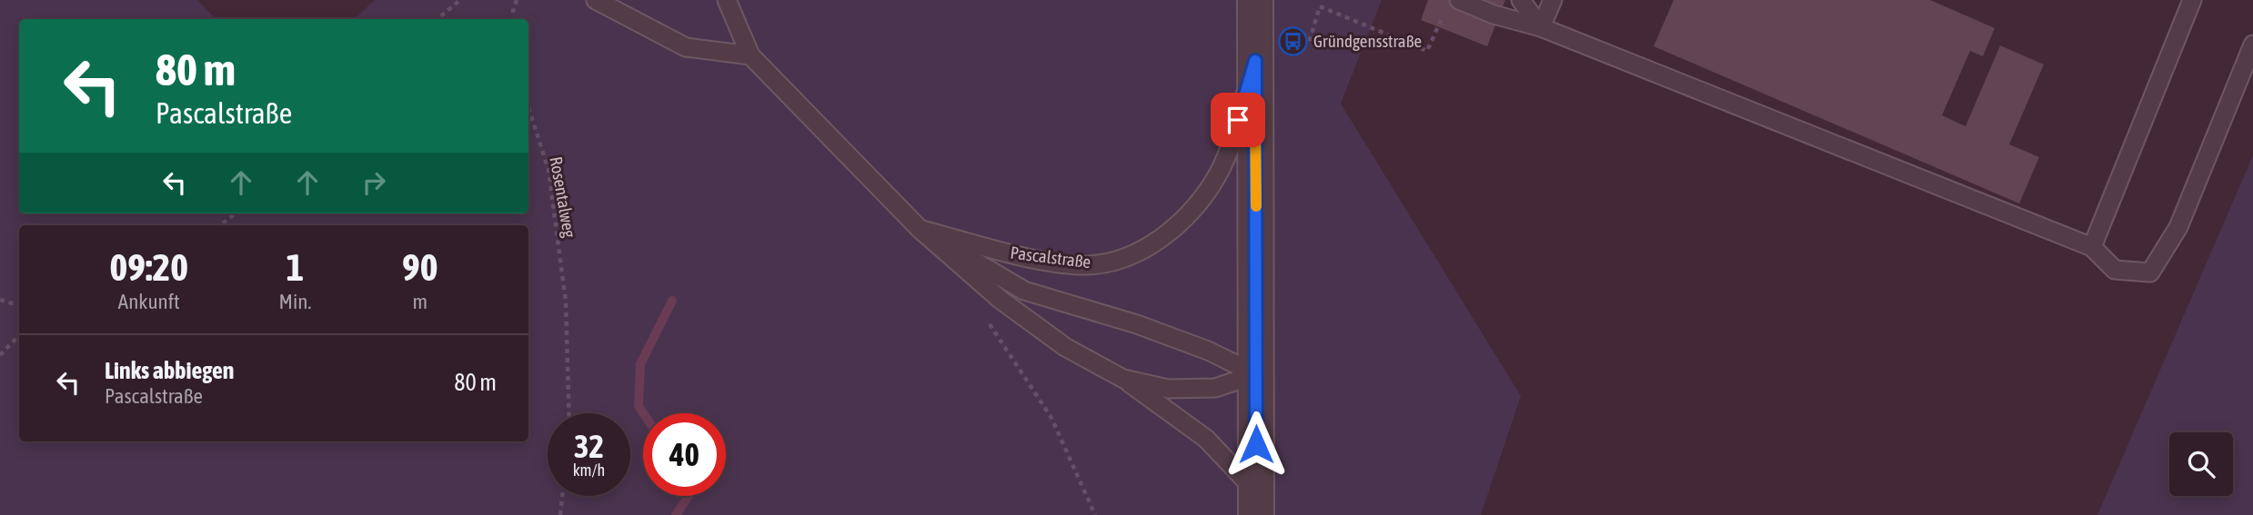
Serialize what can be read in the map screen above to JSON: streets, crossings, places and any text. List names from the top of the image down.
{
  "streets": {
    "street": ["Pascalstraße"],
    "path": ["Rosentalweg"]
  },
  "places": {
    "bus stop": ["Gründgensstraße"]
  },
  "page": {
    "turn": ["80 m", "Pascalstraße"],
    "eta": [
      "09:20",
      "Ankunft",
      "1",
      "Min.",
      "90",
      "m"
    ],
    "list": [
      {
        "name": "Links abbiegen",
        "note": "Pascalstraße",
        "value": "80 m"
      }
    ],
    "speed": "32 km/h",
    "limit": "40"
  }
}
